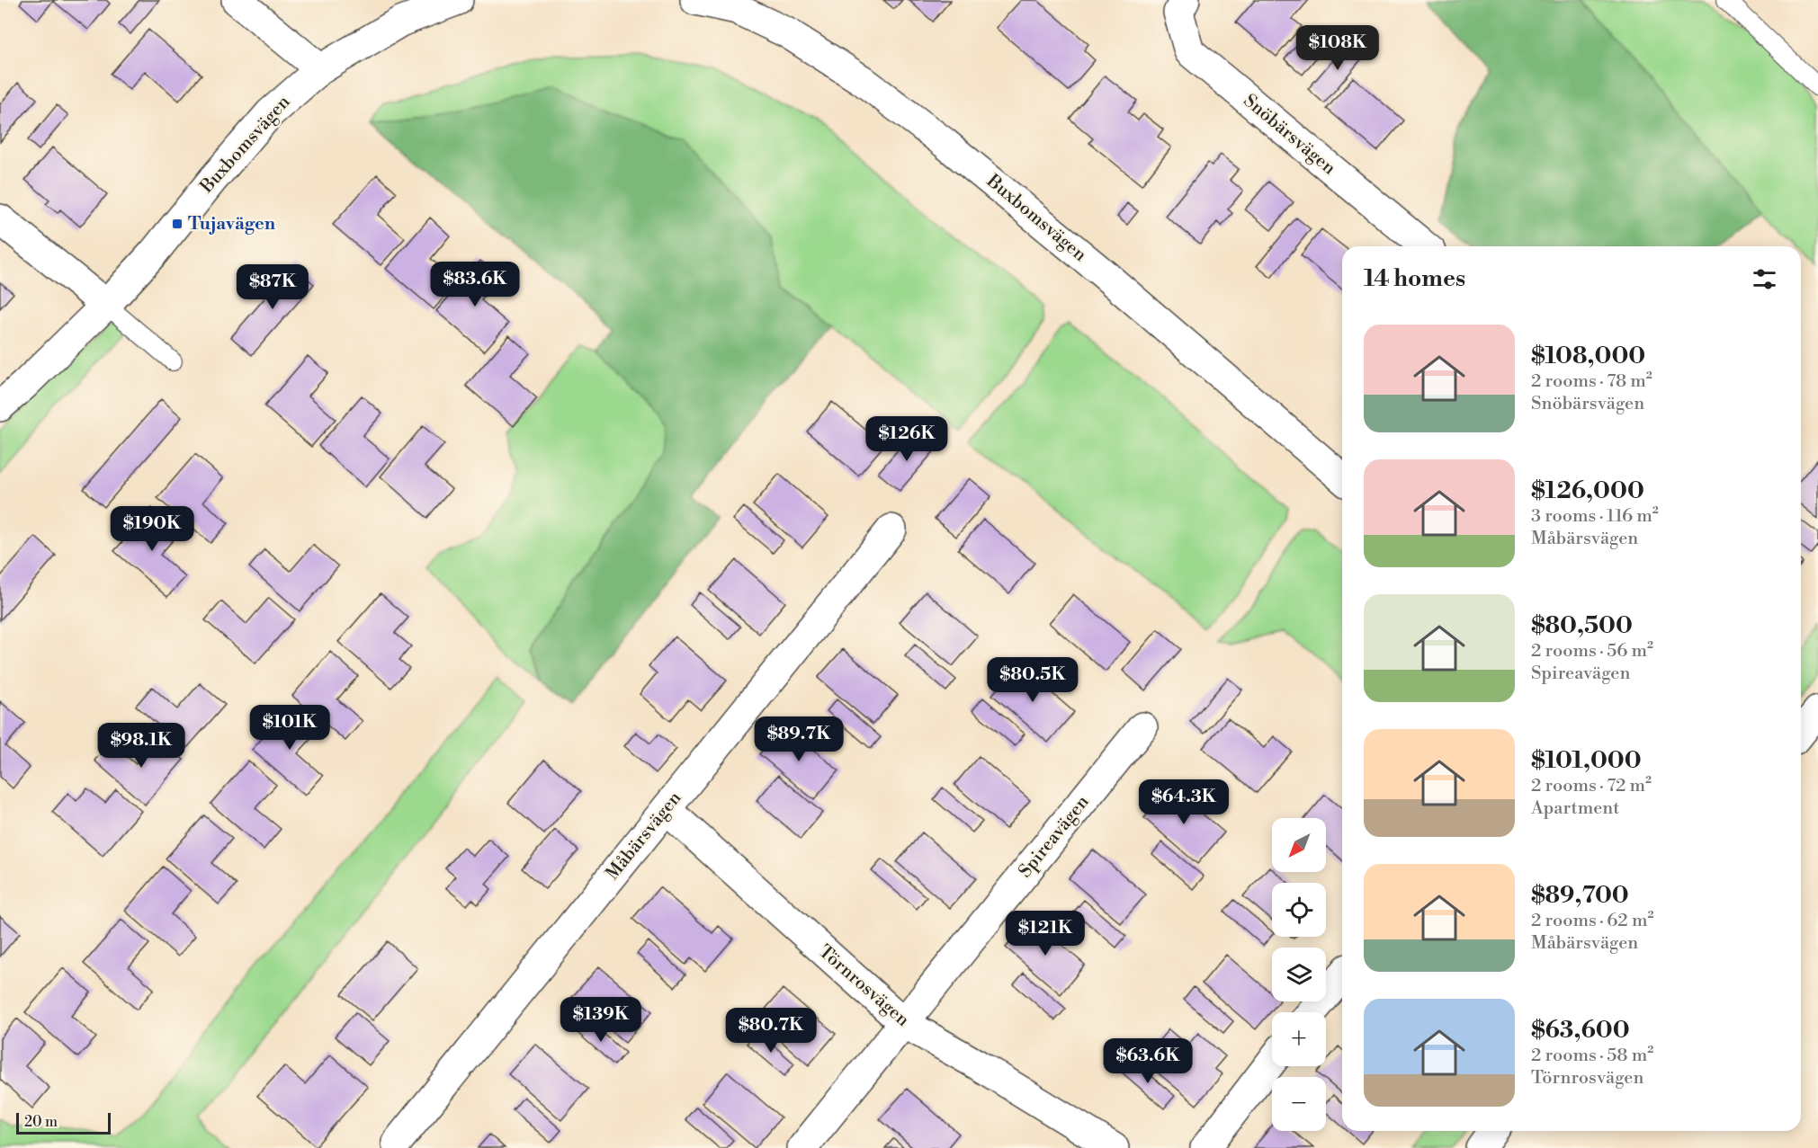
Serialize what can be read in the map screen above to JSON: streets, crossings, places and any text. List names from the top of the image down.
{
  "streets": {
    "street": [
      "Snöbärsvägen",
      "Buxbomsvägen",
      "Måbärsvägen",
      "Spireavägen",
      "Törnrosvägen"
    ]
  },
  "crossings": [
    ["Måbärsvägen", "Törnrosvägen"],
    ["Spireavägen", "Törnrosvägen"]
  ],
  "places": {
    "transit": ["Tujavägen"]
  },
  "scale_bar": "20 m",
  "north": "bottom left",
  "page": {
    "price": [
      "$108K",
      "$83.6K",
      "$87K",
      "$126K",
      "$190K",
      "$80.5K",
      "$101K",
      "$89.7K",
      "$98.1K",
      "$64.3K",
      "$121K",
      "$139K",
      "$80.7K",
      "$63.6K"
    ],
    "heading": "14 homes",
    "list": [
      {
        "name": "$108,000",
        "note": "2 rooms · 78 m² · Snöbärsvägen"
      },
      {
        "name": "$126,000",
        "note": "3 rooms · 116 m² · Måbärsvägen"
      },
      {
        "name": "$80,500",
        "note": "2 rooms · 56 m² · Spireavägen"
      },
      {
        "name": "$101,000",
        "note": "2 rooms · 72 m² · Apartment"
      },
      {
        "name": "$89,700",
        "note": "2 rooms · 62 m² · Måbärsvägen"
      },
      {
        "name": "$63,600",
        "note": "2 rooms · 58 m² · Törnrosvägen"
      }
    ],
    "map_buttons": ["+", "−"],
    "scale": "20 m"
  }
}
